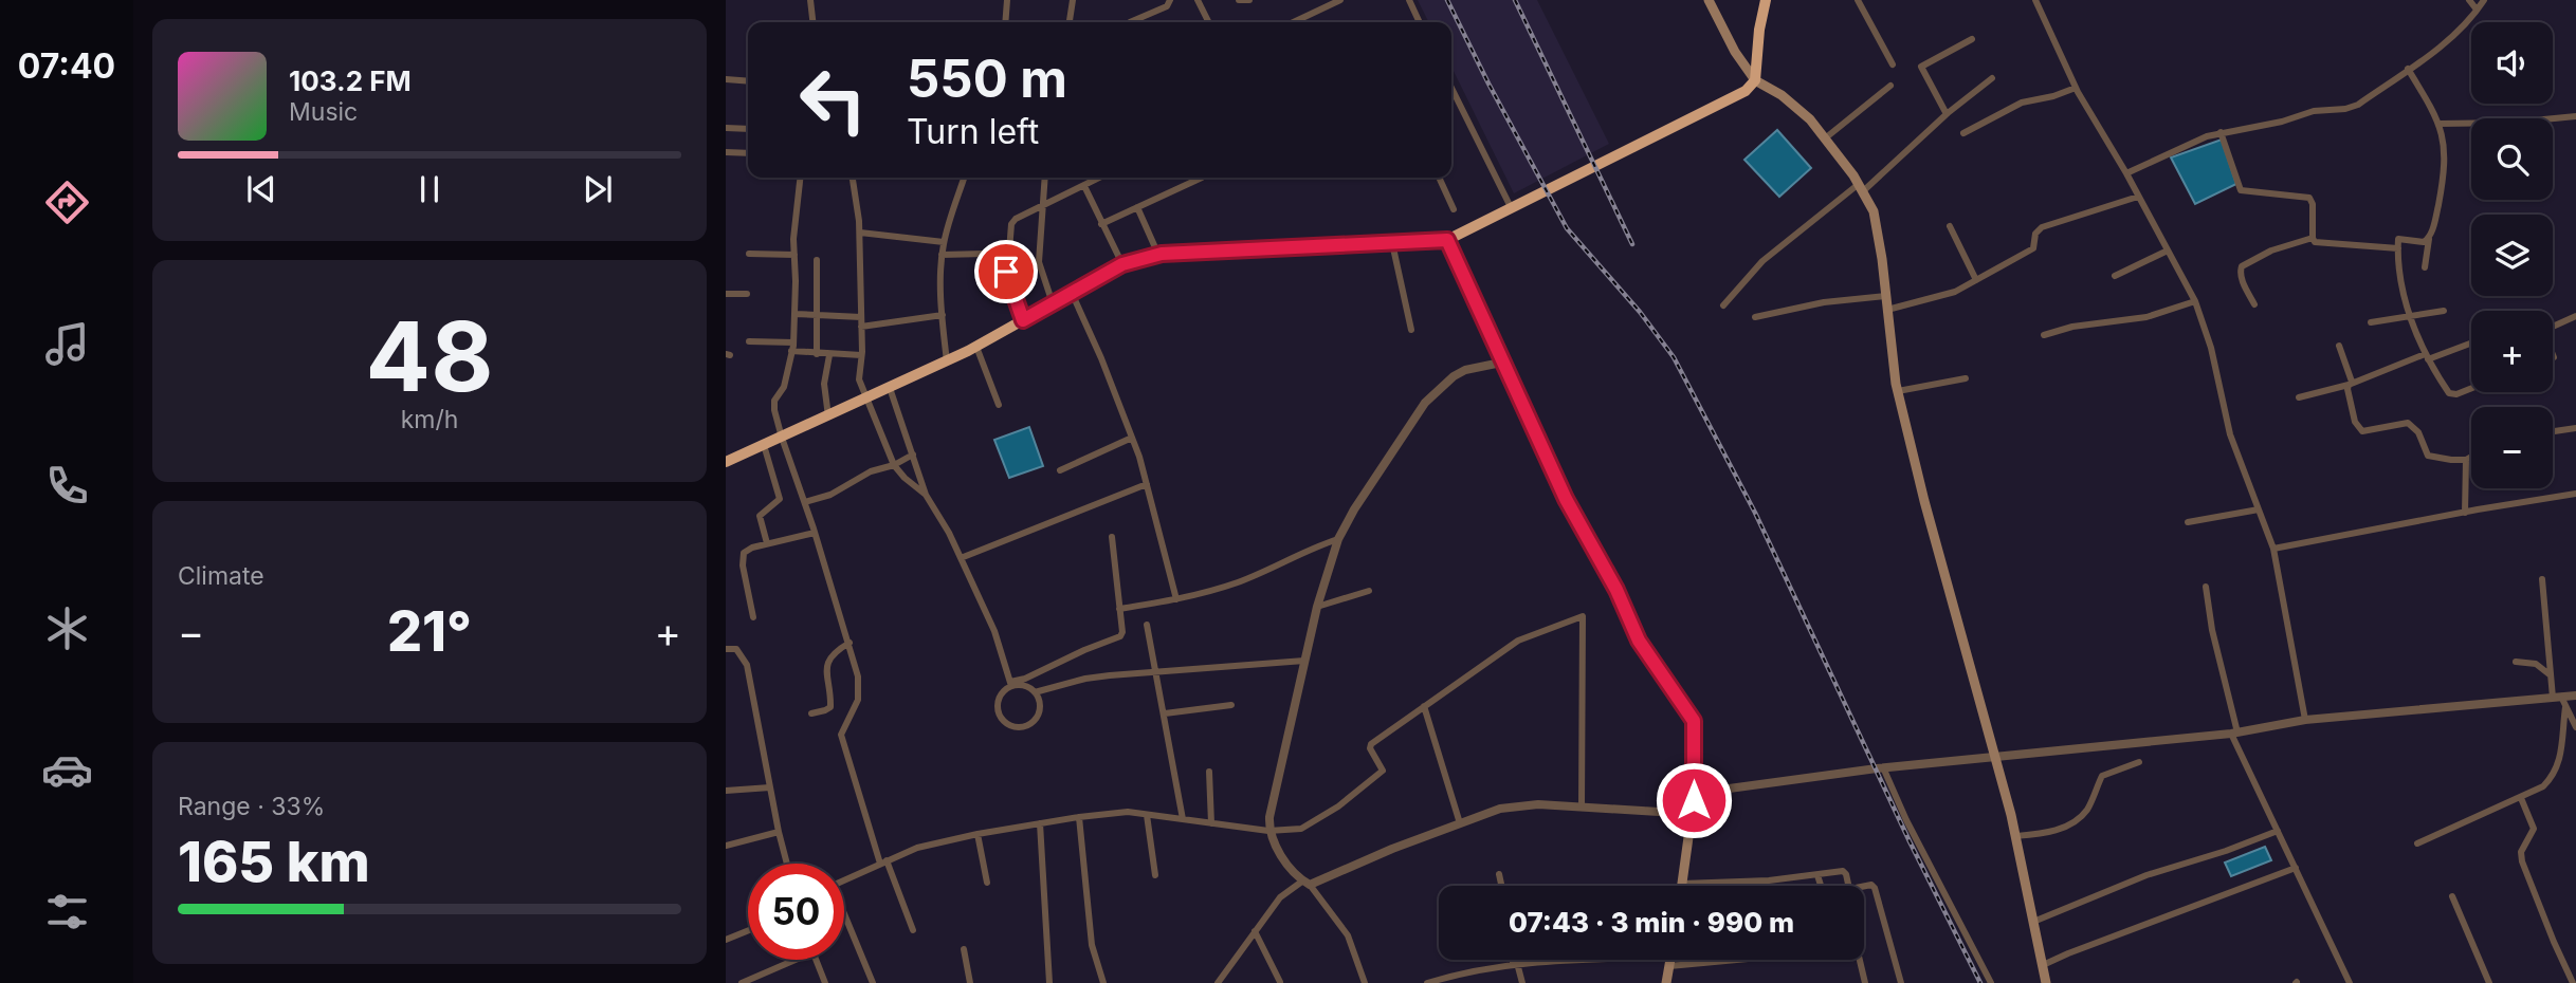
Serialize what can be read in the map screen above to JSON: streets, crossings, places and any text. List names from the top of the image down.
{
  "page": {
    "tabs": "07:40",
    "map_buttons": ["+", "−"],
    "turn": ["550 m", "Turn left"],
    "song": ["103.2 FM", "Music"],
    "tile": [
      ["48", "km/h"],
      "Climate",
      ["Range · 33%", "165 km"]
    ],
    "heat": ["−", "21°", "+"],
    "limit": "50",
    "trip": "07:43 · 3 min · 990 m"
  }
}
